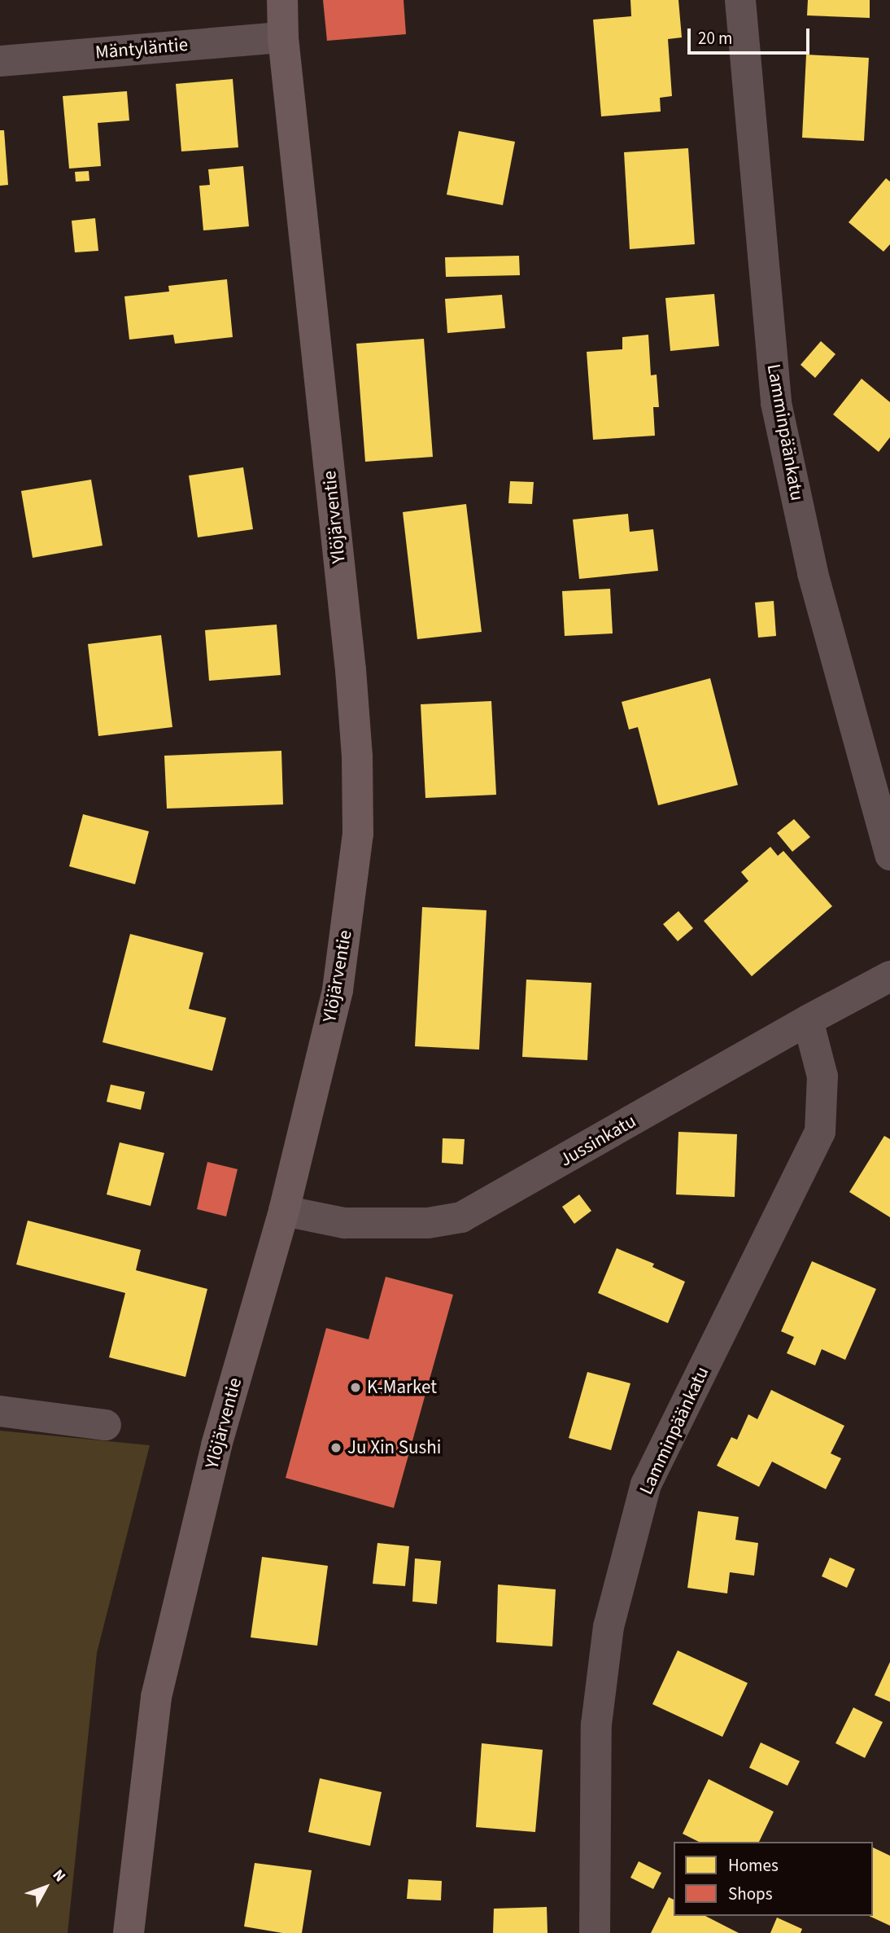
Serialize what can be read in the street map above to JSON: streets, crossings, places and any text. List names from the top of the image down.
{
  "streets": {
    "main road": ["Ylöjärventie"],
    "street": ["Mäntyläntie", "Lamminpäänkatu", "Jussinkatu"]
  },
  "crossings": [
    ["Mäntyläntie", "Ylöjärventie"],
    ["Lamminpäänkatu", "Jussinkatu"],
    ["Ylöjärventie", "Jussinkatu"]
  ],
  "places": ["K-Market", "Ju Xin Sushi"],
  "legend": ["Homes", "Shops"],
  "scale_bar": "20 m",
  "north": "top right"
}
